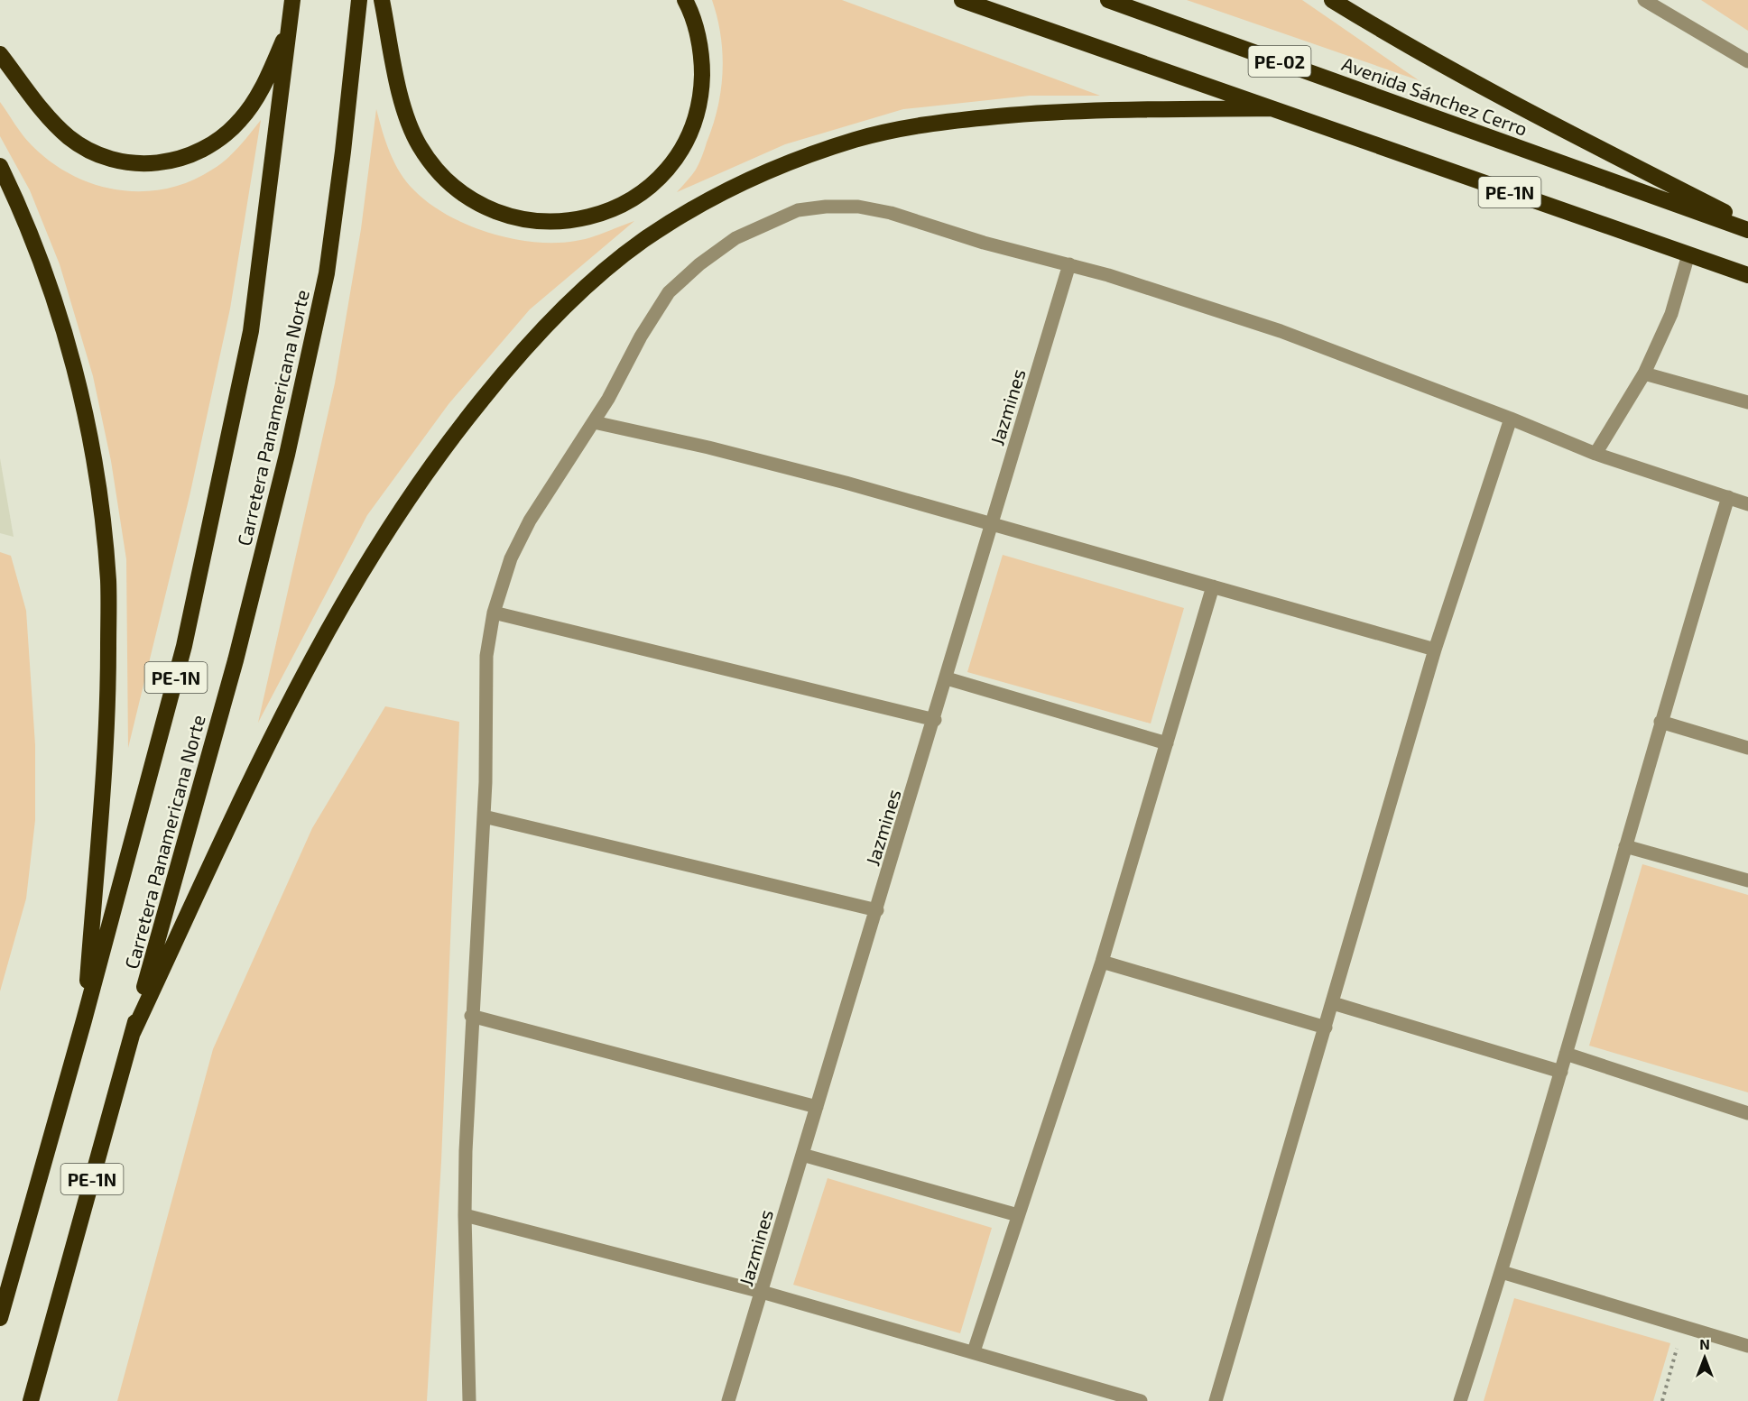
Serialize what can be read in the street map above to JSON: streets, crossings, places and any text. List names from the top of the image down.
{
  "streets": {
    "highway": [
      "PE-02",
      "Avenida Sánchez Cerro",
      "PE-1N",
      "Carretera Panamericana Norte"
    ],
    "street": ["Jazmines"]
  },
  "crossings": [
    ["PE-02", "PE-1N"]
  ],
  "north": "top"
}
